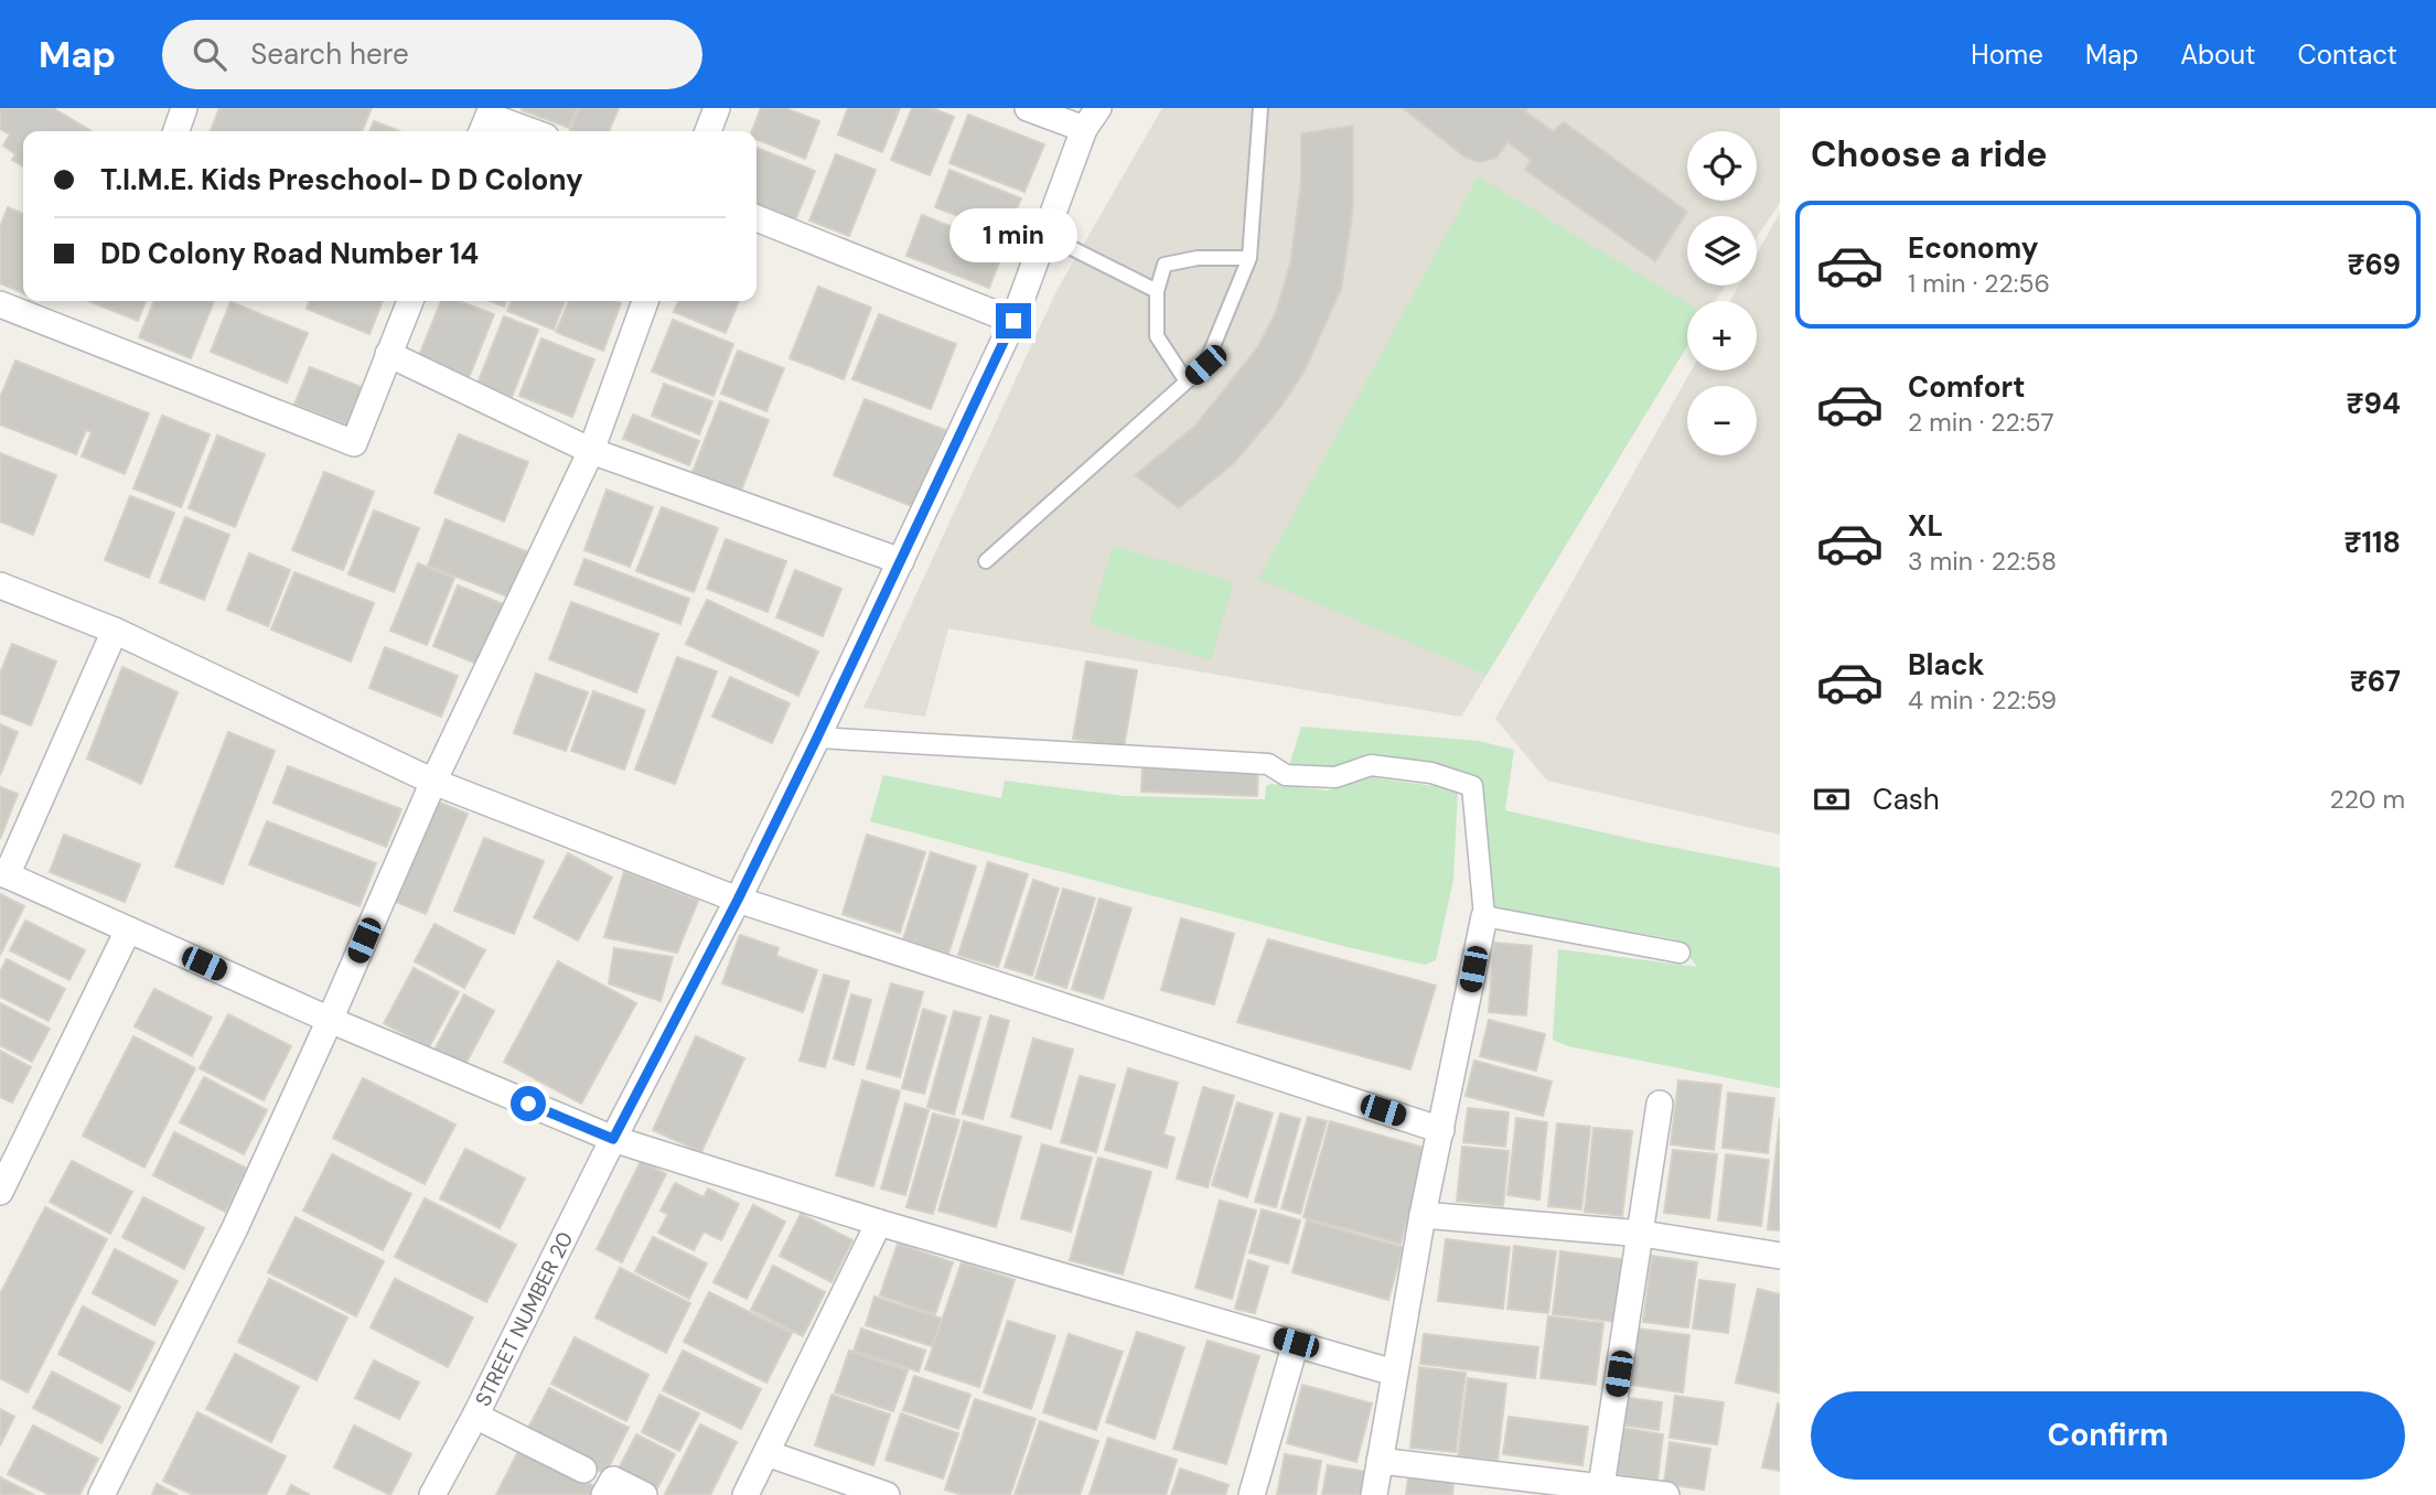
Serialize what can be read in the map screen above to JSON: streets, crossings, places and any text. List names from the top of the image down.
{
  "streets": {
    "street": ["STREET NUMBER 20"]
  },
  "page": {
    "header": "Map",
    "search": "Search here",
    "nav": [
      "Home",
      "Map",
      "About",
      "Contact"
    ],
    "heading": "Choose a ride",
    "map_buttons": ["+", "−"],
    "banner": ["T.I.M.E. Kids Preschool- D D Colony", "DD Colony Road Number 14"],
    "list": [
      {
        "name": "Economy",
        "note": "1 min · 22:56",
        "value": "₹69"
      },
      {
        "name": "Comfort",
        "note": "2 min · 22:57",
        "value": "₹94"
      },
      {
        "name": "XL",
        "note": "3 min · 22:58",
        "value": "₹118"
      },
      {
        "name": "Black",
        "note": "4 min · 22:59",
        "value": "₹67"
      }
    ],
    "bubble": "1 min",
    "pay": ["Cash", "220 m"],
    "buttons": "Confirm"
  }
}
